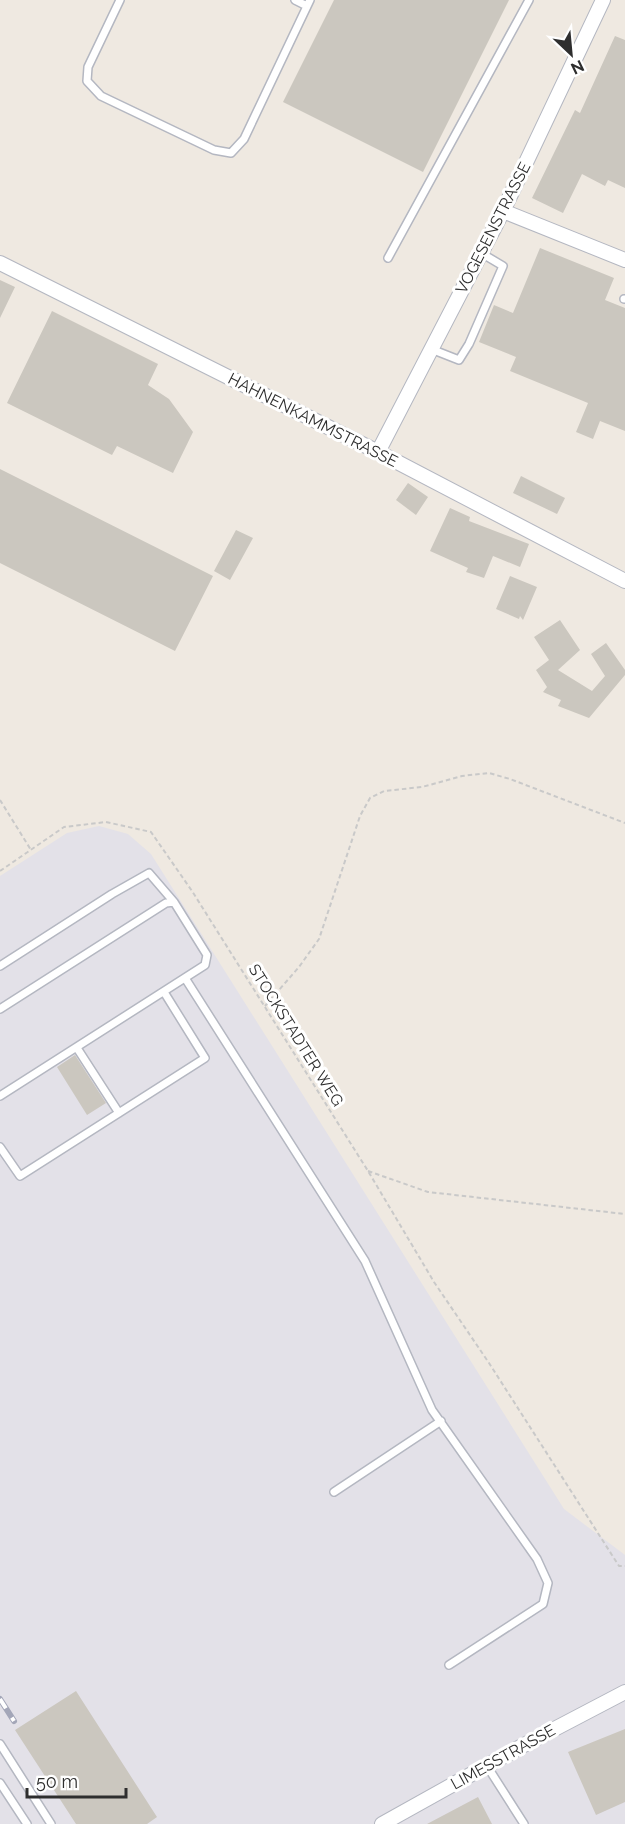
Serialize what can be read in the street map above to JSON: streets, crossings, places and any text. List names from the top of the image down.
{
  "streets": {
    "street": ["VOGESENSTRASSE", "HAHNENKAMMSTRASSE", "LIMESSTRASSE"],
    "path": ["STOCKSTADTER WEG"]
  },
  "crossings": [
    ["VOGESENSTRASSE", "HAHNENKAMMSTRASSE"]
  ],
  "scale_bar": "50 m",
  "north": "bottom right"
}
